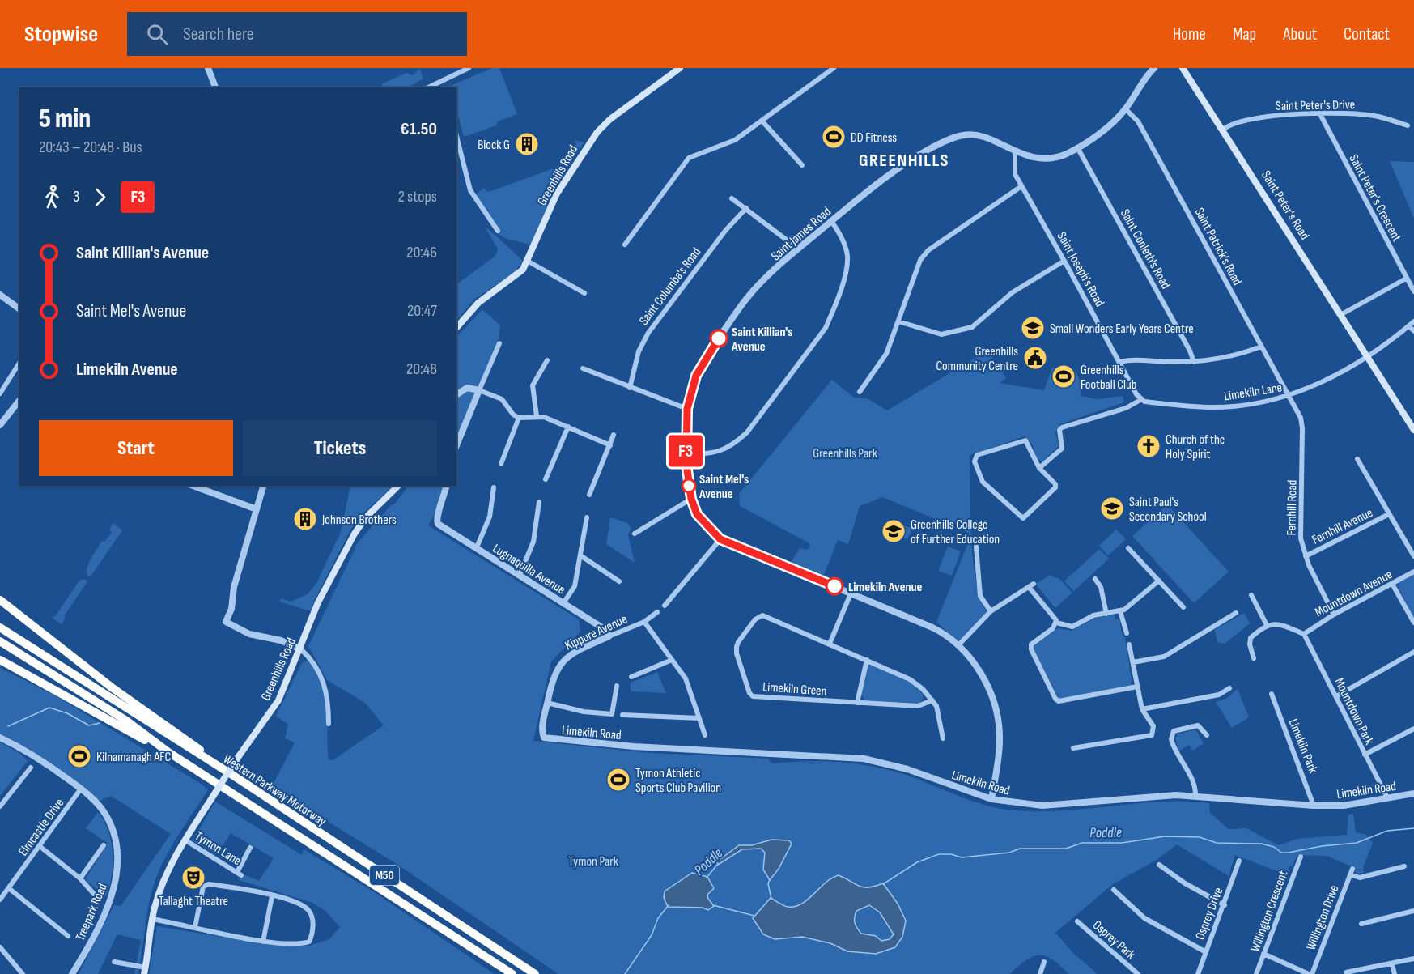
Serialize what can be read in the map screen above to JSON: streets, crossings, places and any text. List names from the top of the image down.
{
  "streets": {
    "highway": ["Western Parkway Motorway", "M50"],
    "main road": ["Greenhills Road", "Saint Peter's Road"],
    "street": [
      "Saint Peter's Drive",
      "Saint Peter's Crescent",
      "Saint James Road",
      "Saint Patrick's Road",
      "Saint Conleth's Road",
      "Saint Joseph's Road",
      "Saint Columba's Road",
      "Limekiln Lane",
      "Fernhill Road",
      "Fernhill Avenue",
      "Lugnaquilla Avenue",
      "Mountdown Avenue",
      "Kippure Avenue",
      "Limekiln Green",
      "Mountdown Park",
      "Limekiln Road",
      "Limekiln Park",
      "Elmcastle Drive",
      "Tymon Lane",
      "Willington Crescent",
      "Treepark Road",
      "Osprey Drive",
      "Willington Drive",
      "Osprey Park"
    ]
  },
  "crossings": [
    ["Saint Peter's Drive", "Saint Peter's Crescent"],
    ["Saint Peter's Drive", "Saint Peter's Road"],
    ["Greenhills Road", "Tymon Lane"],
    ["Saint Peter's Road", "Limekiln Lane"],
    ["Saint James Road", "Saint Patrick's Road"],
    ["Saint James Road", "Saint Conleth's Road"],
    ["Saint James Road", "Saint Joseph's Road"],
    ["Saint Patrick's Road", "Limekiln Lane"],
    ["Saint Patrick's Road", "Fernhill Road"],
    ["Saint Joseph's Road", "Limekiln Lane"],
    ["Limekiln Lane", "Fernhill Road"],
    ["Fernhill Road", "Fernhill Avenue"],
    ["Fernhill Road", "Mountdown Avenue"],
    ["Lugnaquilla Avenue", "Kippure Avenue"],
    ["Mountdown Avenue", "Mountdown Park"],
    ["Kippure Avenue", "Limekiln Road"],
    ["Mountdown Park", "Limekiln Road"],
    ["Limekiln Road", "Limekiln Park"],
    ["Western Parkway Motorway", "M50"],
    ["Elmcastle Drive", "Treepark Road"]
  ],
  "districts": ["GREENHILLS"],
  "water": ["Poddle"],
  "parks": ["Greenhills Park", "Tymon Park"],
  "places": {
    "sports": [
      "DD Fitness",
      "Greenhills Football Club",
      "Kilnamanagh AFC",
      "Tymon Athletic Sports Club Pavilion"
    ],
    "building": ["Block G", "Johnson Brothers"],
    "school or university": ["Small Wonders Early Years Centre", "Saint Paul's Secondary School", "Greenhills College of Further Education"],
    "other": ["Saint Killian's Avenue", "Saint Mel's Avenue", "Limekiln Avenue"],
    "public building": ["Greenhills Community Centre"],
    "church": ["Church of the Holy Spirit"],
    "theatre": ["Tallaght Theatre"]
  },
  "lines": ["bus line F3"],
  "page": {
    "header": "Stopwise",
    "search": "Search here",
    "nav": [
      "Home",
      "Map",
      "About",
      "Contact"
    ],
    "on_map": "F3",
    "heading": ["5 min", "20:43 – 20:48 · Bus", "€1.50"],
    "legs": ["3", "F3", "2 stops"],
    "list": [
      {
        "name": "Saint Killian's Avenue",
        "value": "20:46"
      },
      {
        "name": "Saint Mel's Avenue",
        "value": "20:47"
      },
      {
        "name": "Limekiln Avenue",
        "value": "20:48"
      }
    ],
    "buttons": ["Start", "Tickets"]
  }
}
